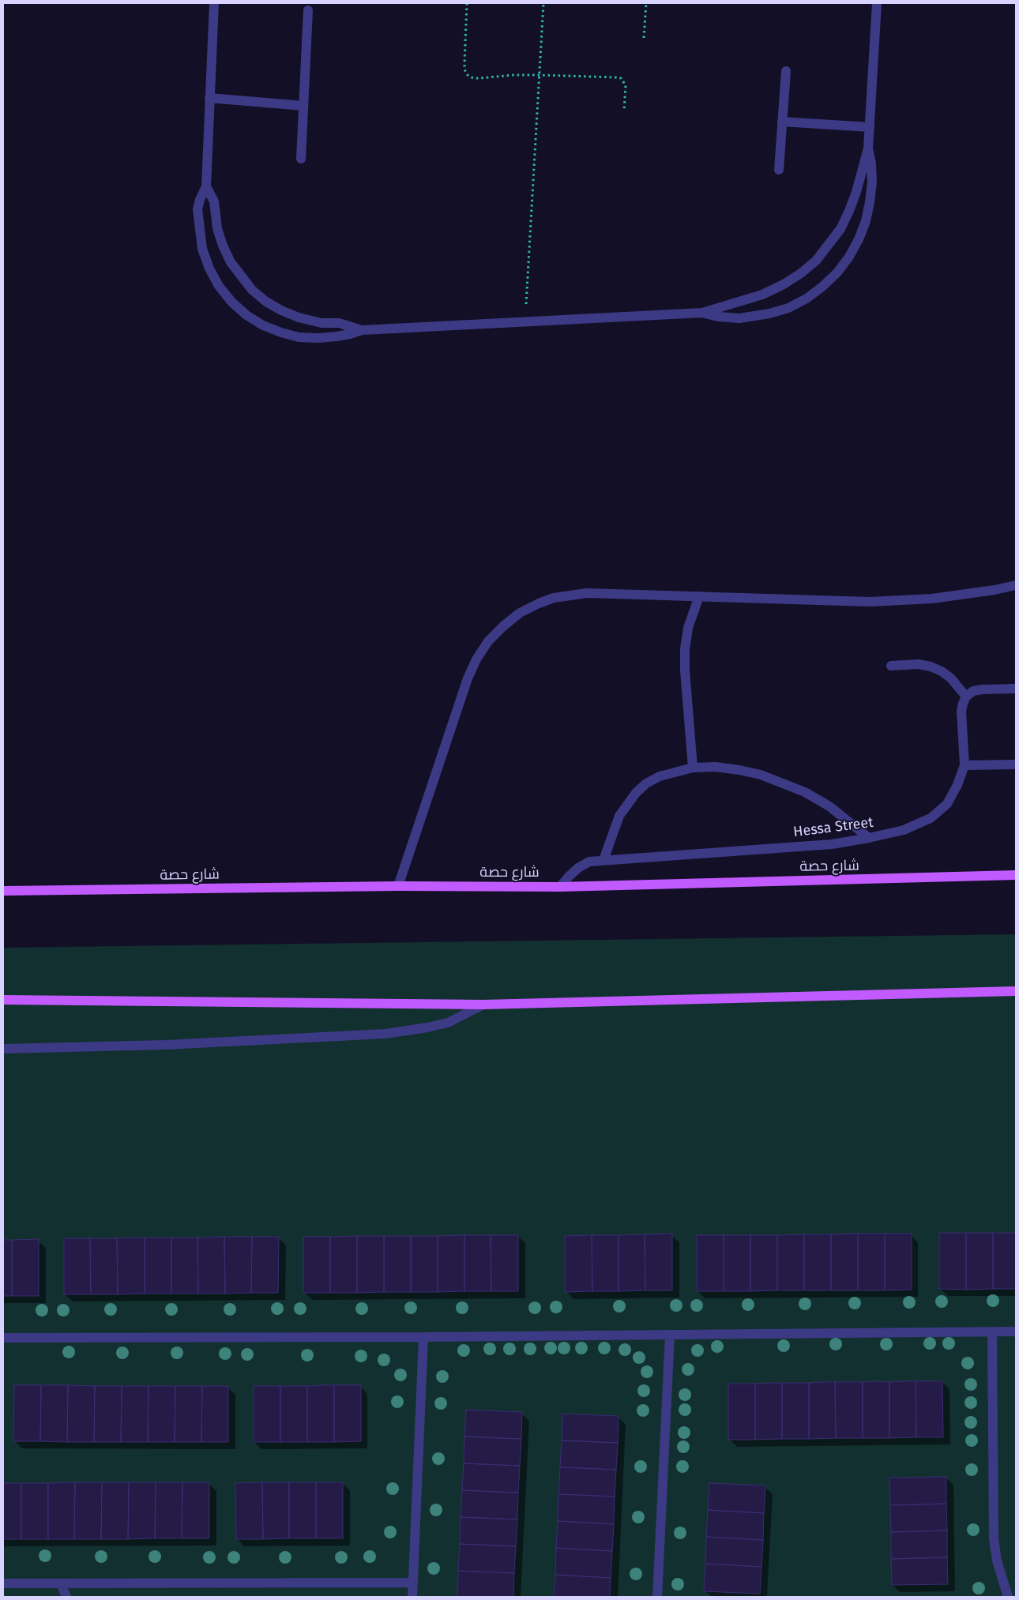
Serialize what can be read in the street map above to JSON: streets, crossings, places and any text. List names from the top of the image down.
{
  "streets": {
    "main road": ["شارع حصة"],
    "street": ["Hessa Street"]
  },
  "crossings": [
    ["Hessa Street", "شارع حصة"]
  ]
}
